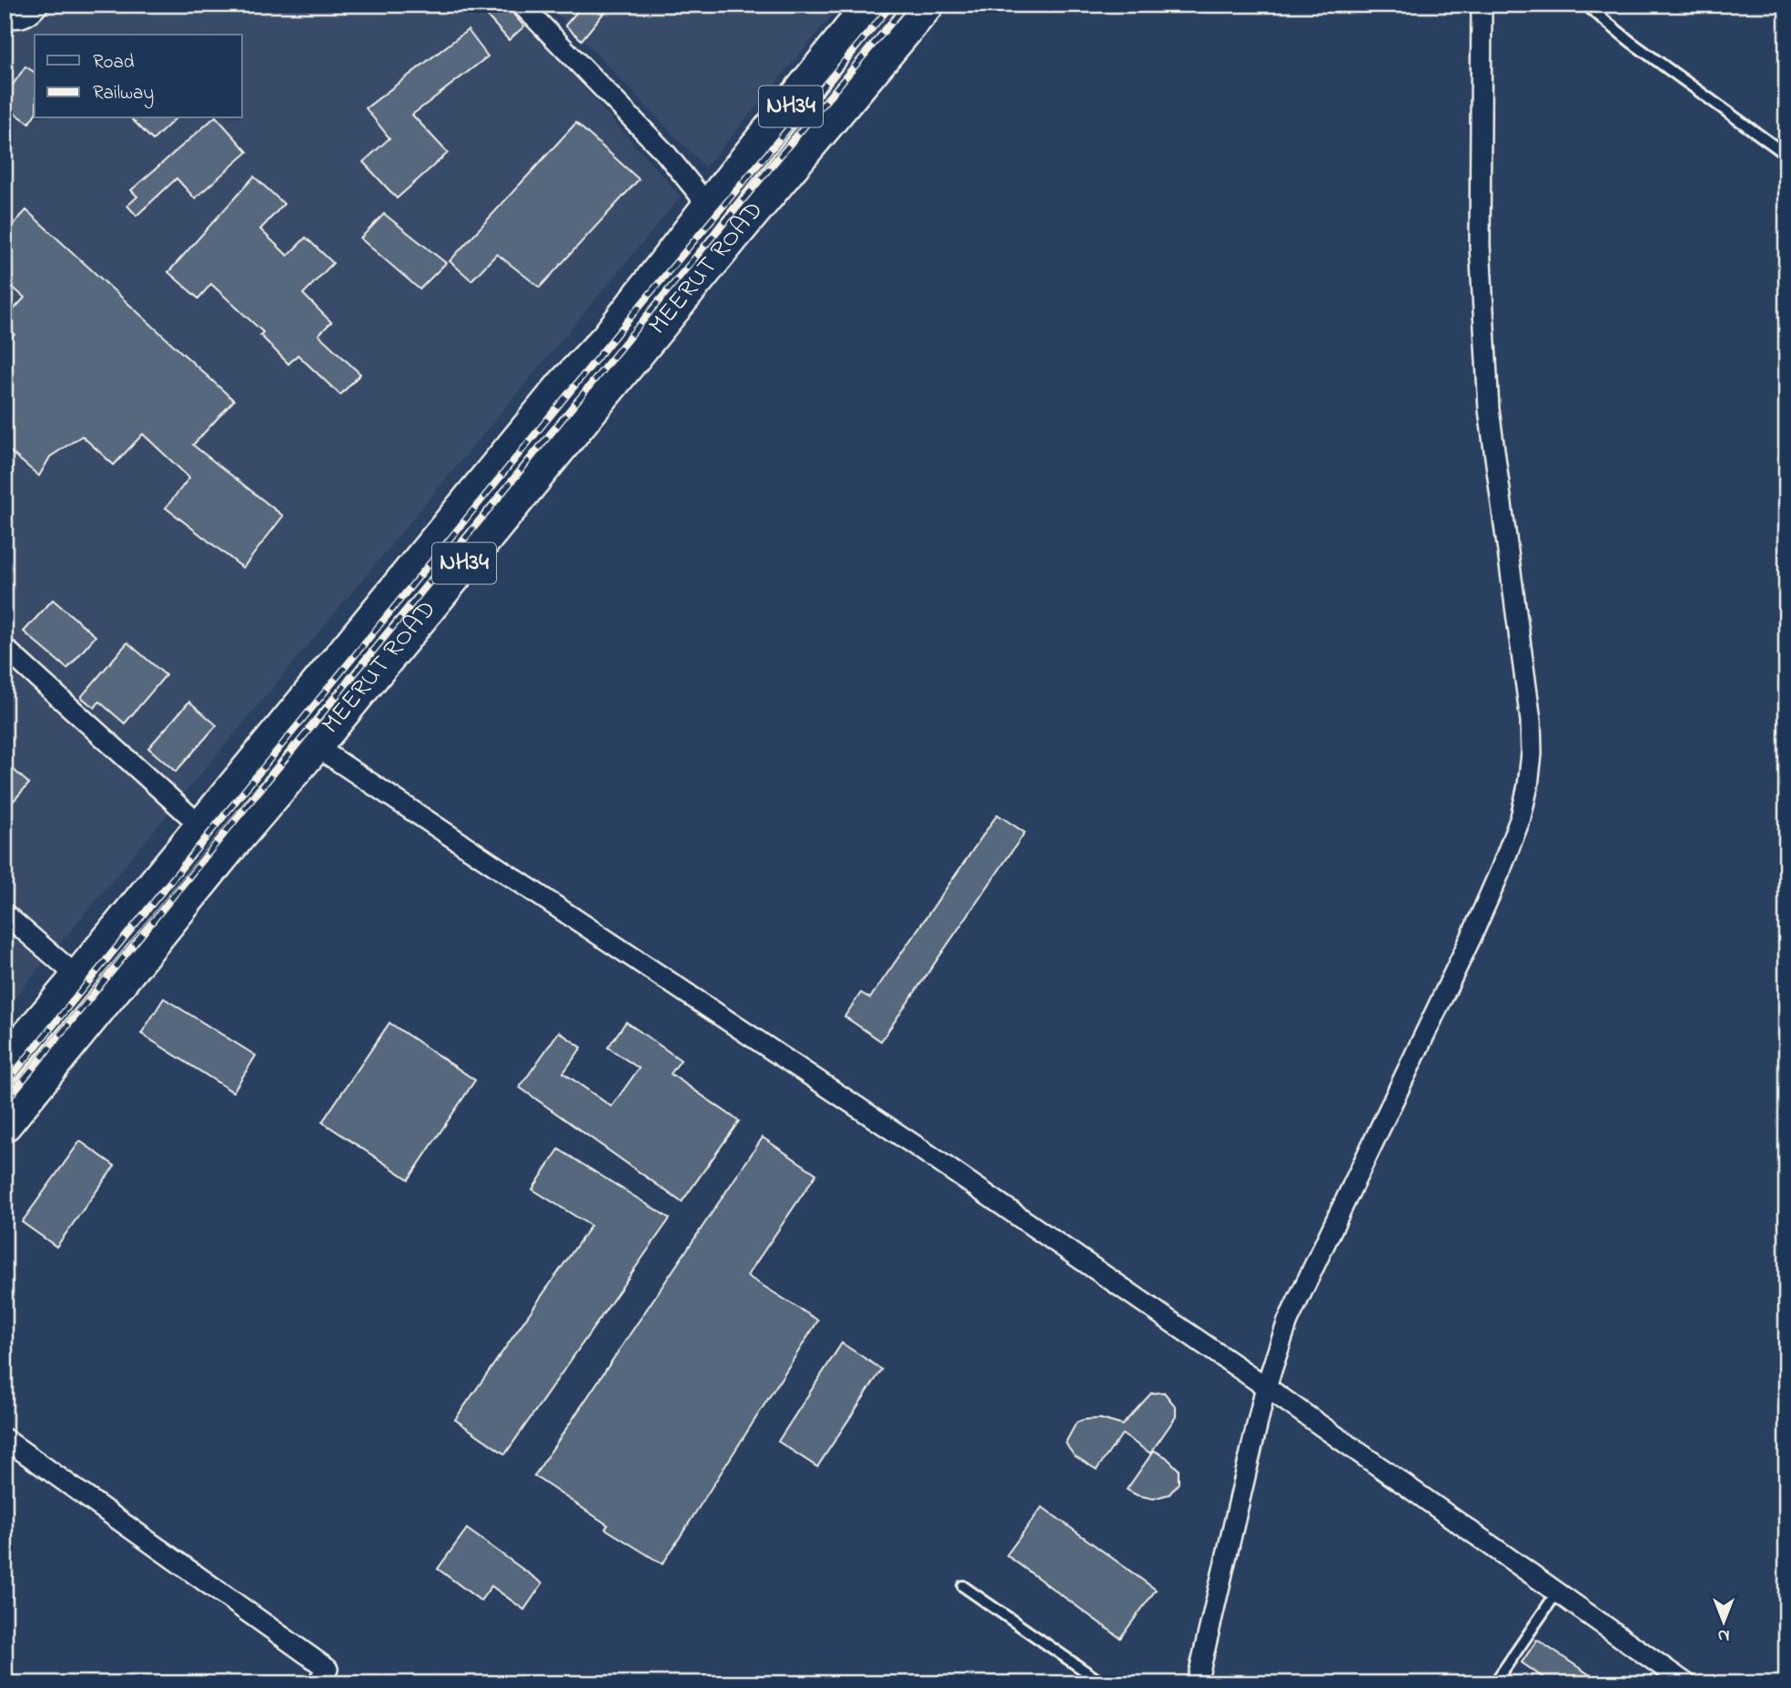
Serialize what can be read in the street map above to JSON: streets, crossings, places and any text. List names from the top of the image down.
{
  "streets": {
    "highway": ["NH34", "MEERUT ROAD"]
  },
  "legend": ["Road", "Railway"],
  "north": "bottom"
}
